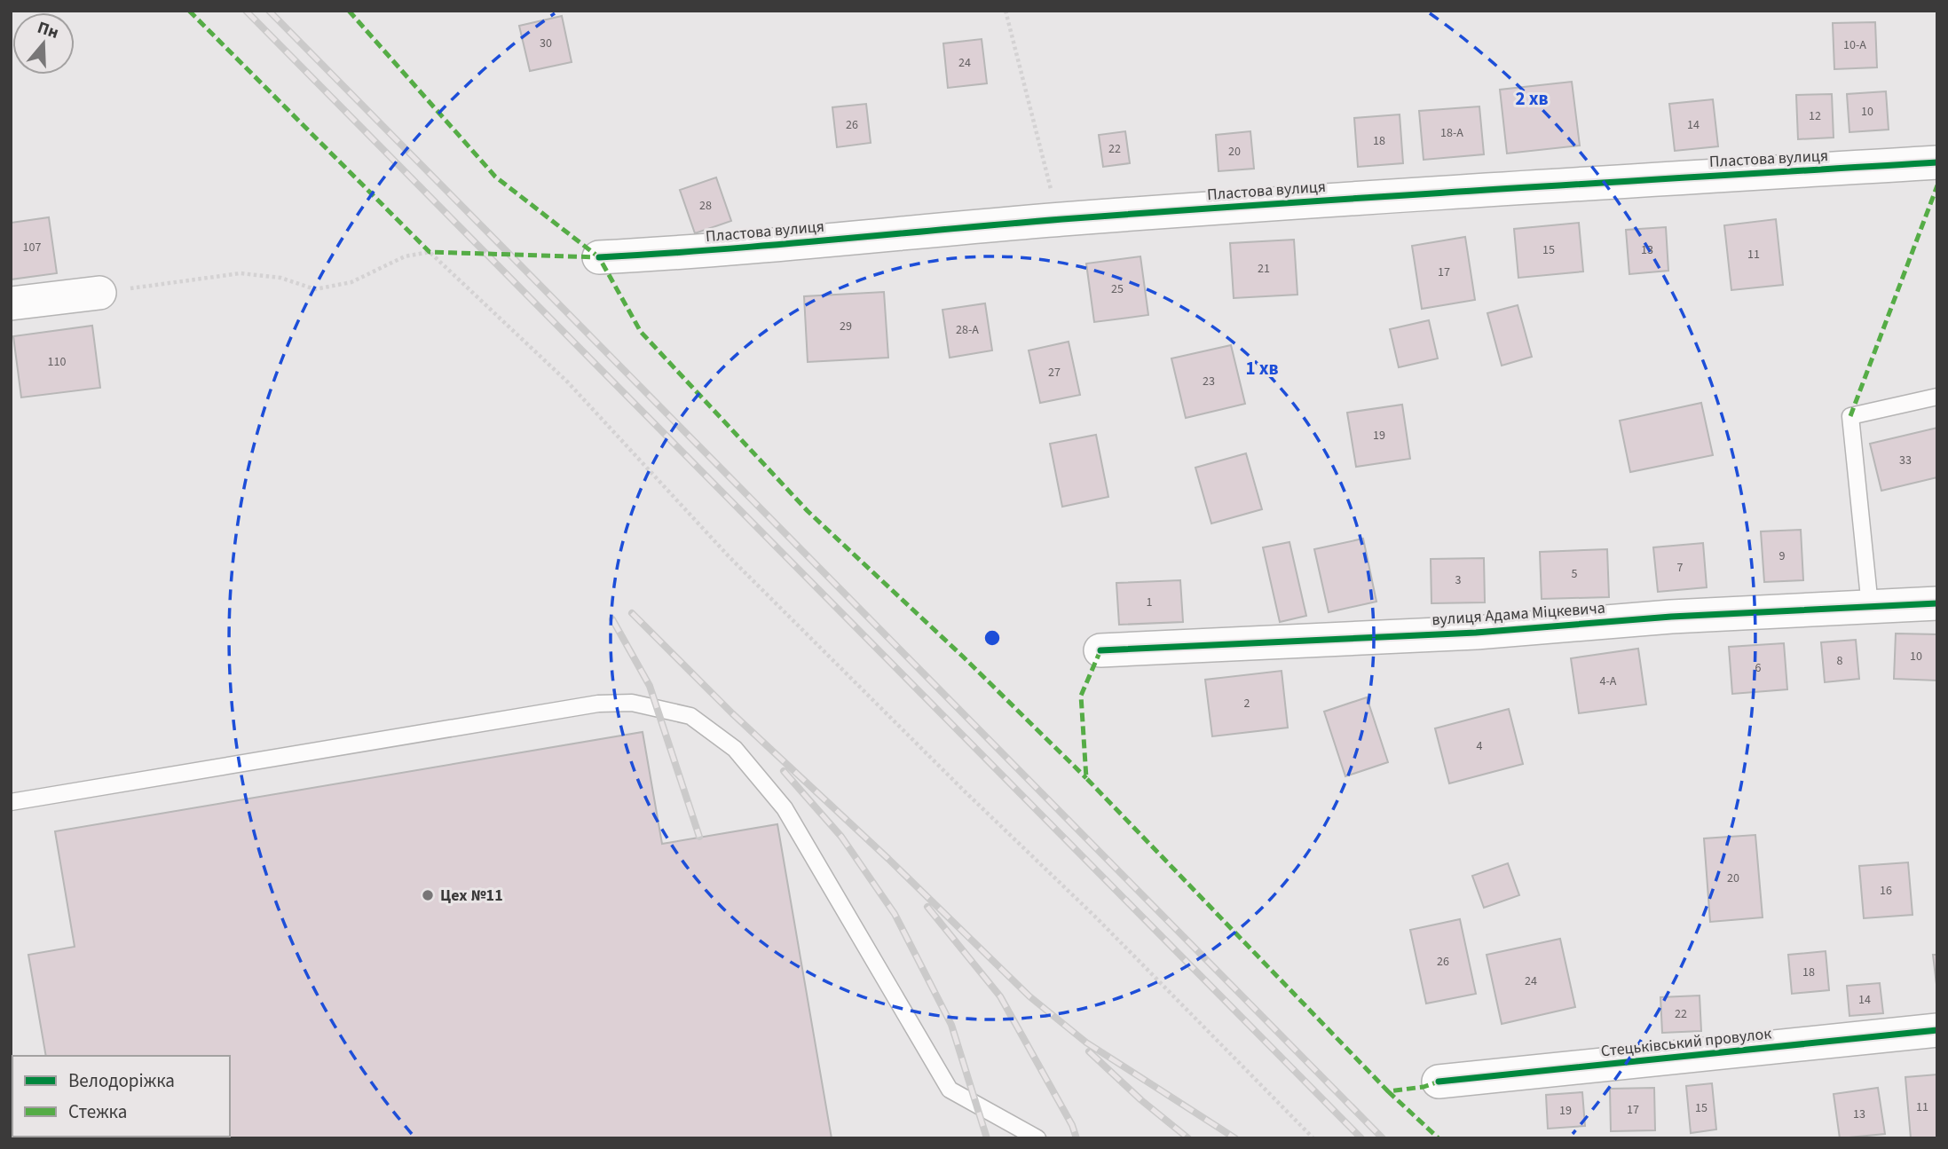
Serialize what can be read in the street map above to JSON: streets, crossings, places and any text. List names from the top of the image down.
{
  "streets": {
    "street": ["Пластова вулиця", "вулиця Адама Міцкевича", "Стецьківський провулок"]
  },
  "places": ["Цех №11"],
  "house_numbers": [
    "30",
    "10-А",
    "24",
    "10",
    "12",
    "26",
    "14",
    "18-А",
    "18",
    "22",
    "20",
    "28",
    "107",
    "15",
    "13",
    "11",
    "21",
    "17",
    "25",
    "29",
    "28-А",
    "110",
    "27",
    "23",
    "19",
    "33",
    "9",
    "7",
    "5",
    "3",
    "1",
    "10",
    "8",
    "6",
    "4-А",
    "2",
    "4",
    "20",
    "16",
    "26",
    "18",
    "24",
    "14",
    "22",
    "11",
    "15",
    "17",
    "19",
    "13"
  ],
  "legend": ["Велодоріжка", "Стежка"],
  "north": "top",
  "rings": ["2 хв", "1 хв"]
}
